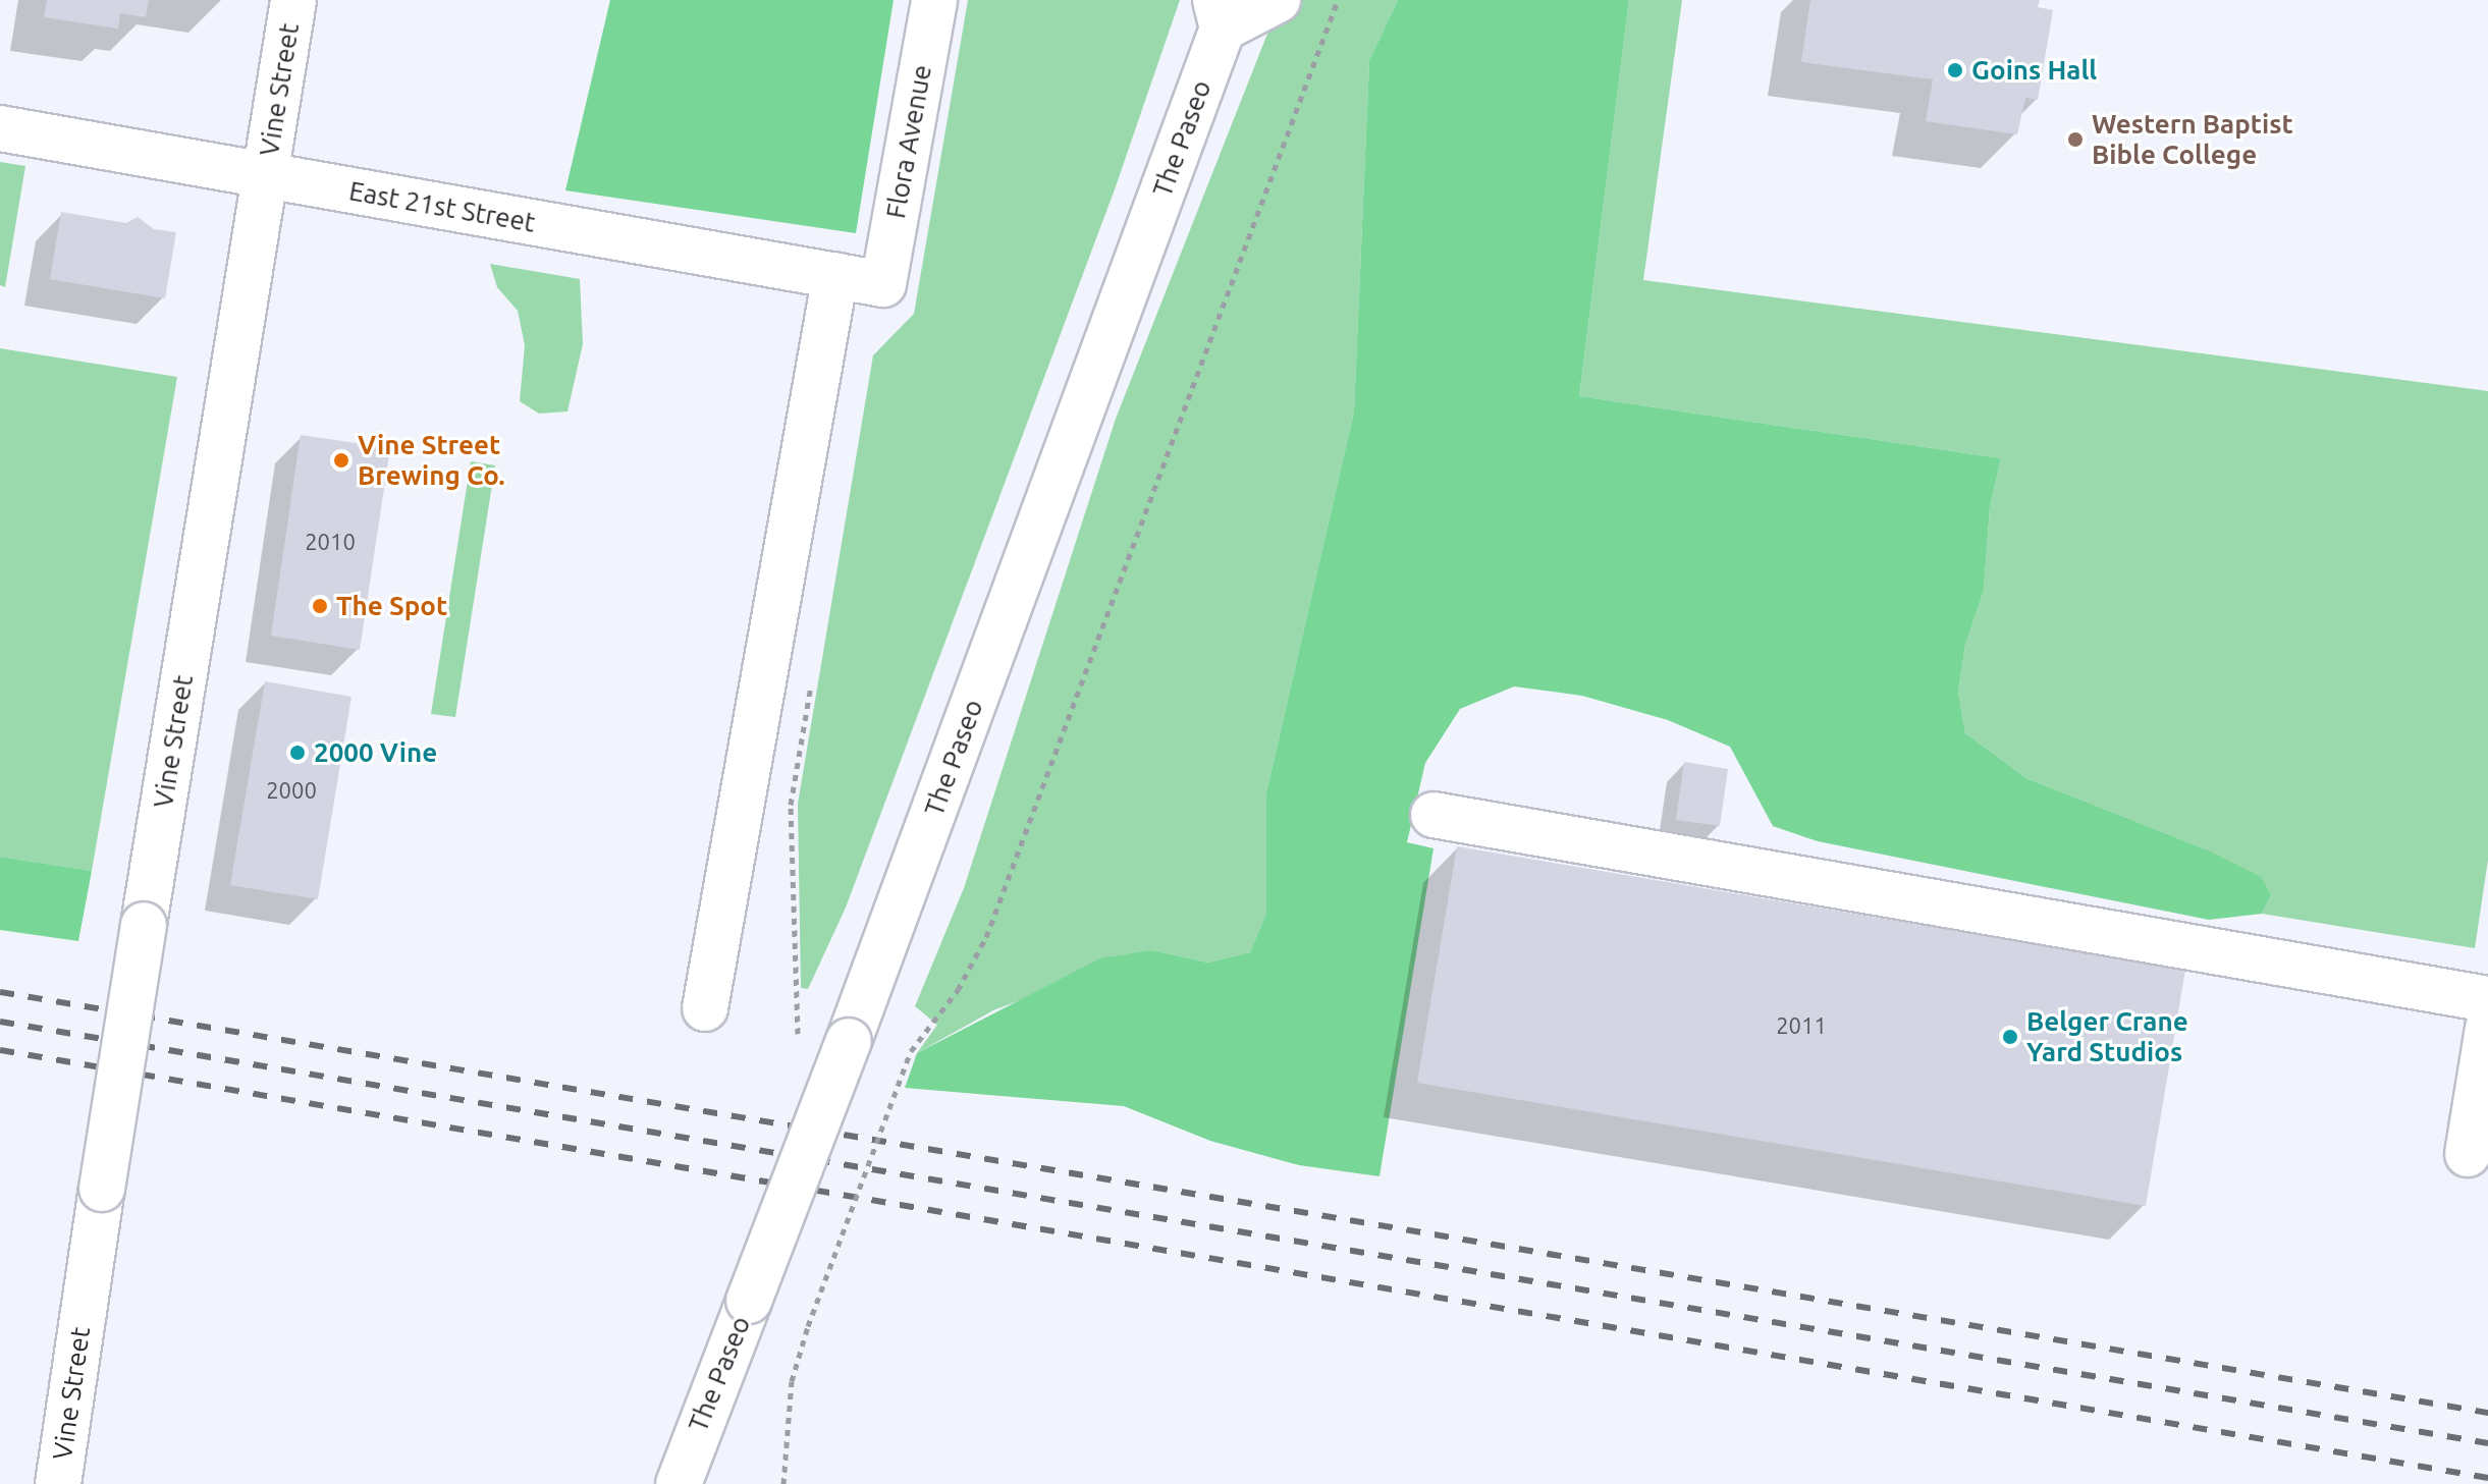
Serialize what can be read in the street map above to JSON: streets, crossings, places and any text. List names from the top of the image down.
{
  "streets": {
    "street": [
      "Vine Street",
      "The Paseo",
      "Flora Avenue",
      "East 21st Street"
    ]
  },
  "crossings": [
    ["Vine Street", "East 21st Street"],
    ["Flora Avenue", "East 21st Street"]
  ],
  "places": [
    "Goins Hall",
    "Western Baptist Bible College",
    "Vine Street Brewing Co.",
    "The Spot",
    "2000 Vine",
    "Belger Crane Yard Studios"
  ],
  "house_numbers": ["2010", "2000", "2011"]
}
